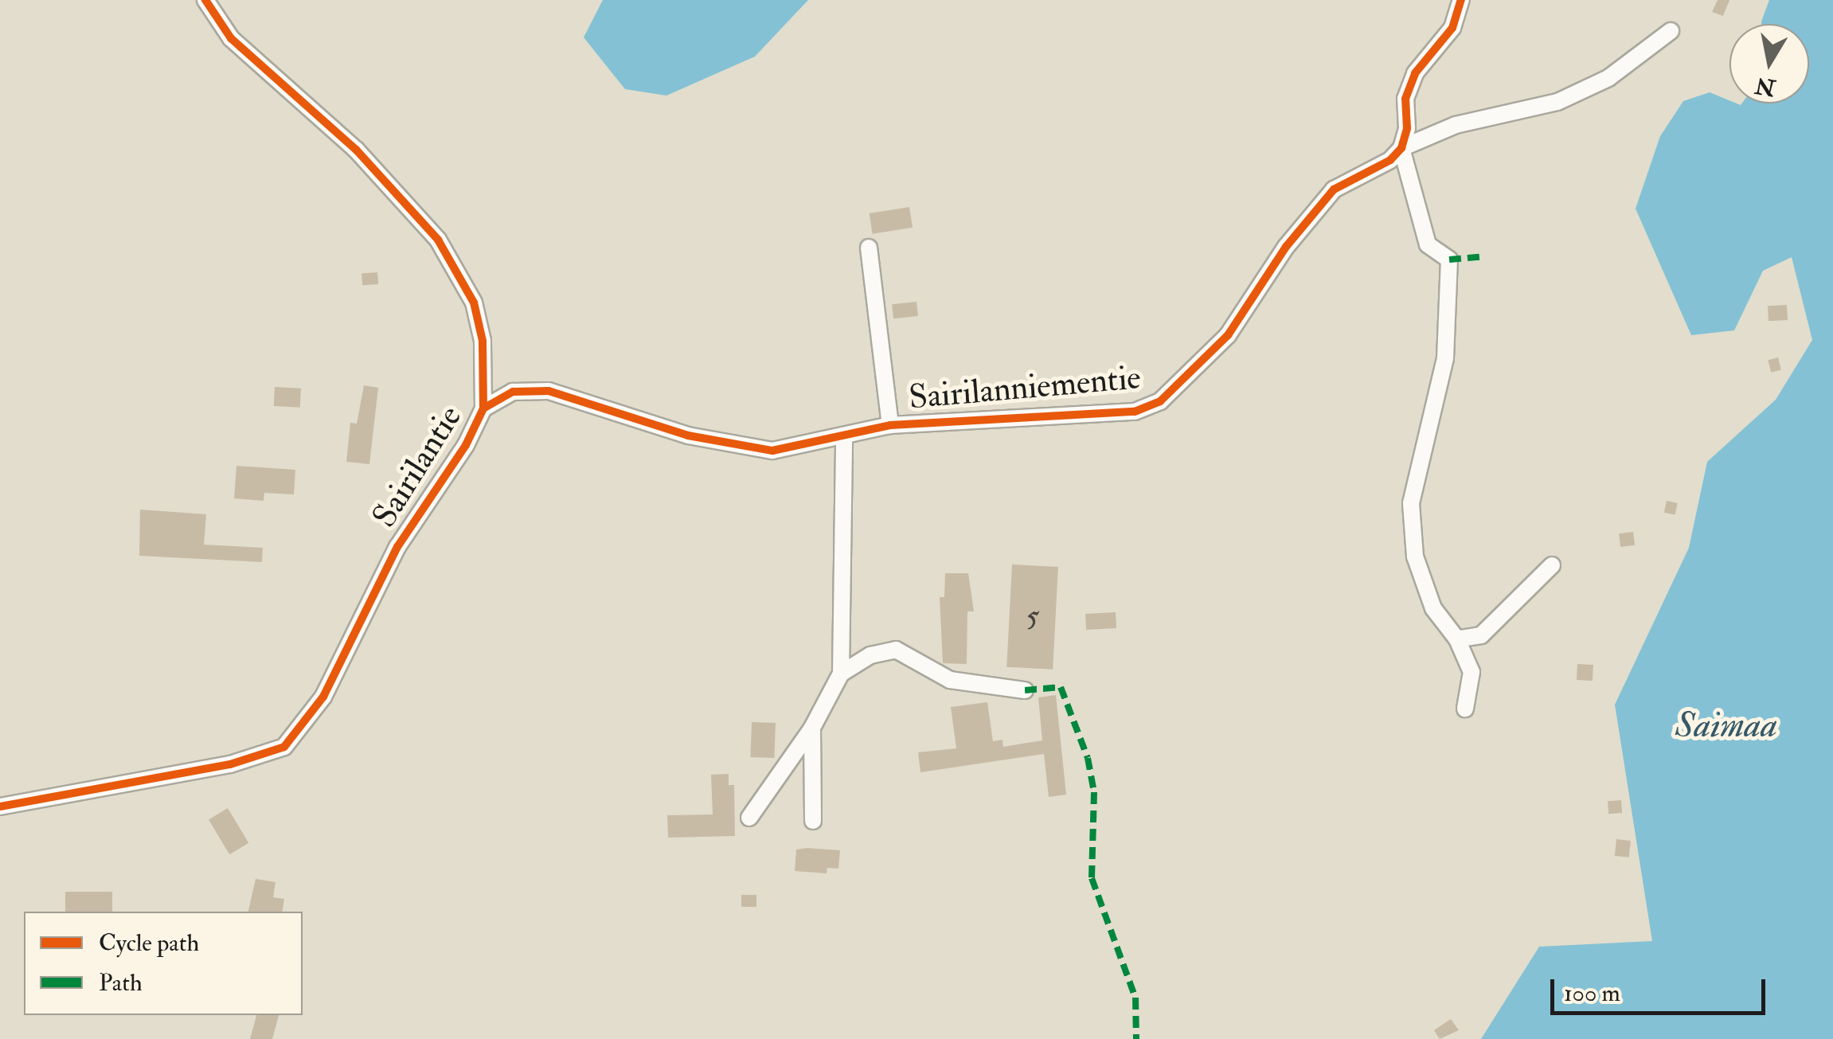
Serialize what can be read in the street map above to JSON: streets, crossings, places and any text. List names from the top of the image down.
{
  "streets": {
    "street": ["Sairilanniementie", "Sairilantie"]
  },
  "crossings": [
    ["Sairilanniementie", "Sairilantie"]
  ],
  "water": ["Saimaa"],
  "house_numbers": ["5"],
  "legend": ["Cycle path", "Path"],
  "scale_bar": "100 m",
  "north": "bottom"
}
